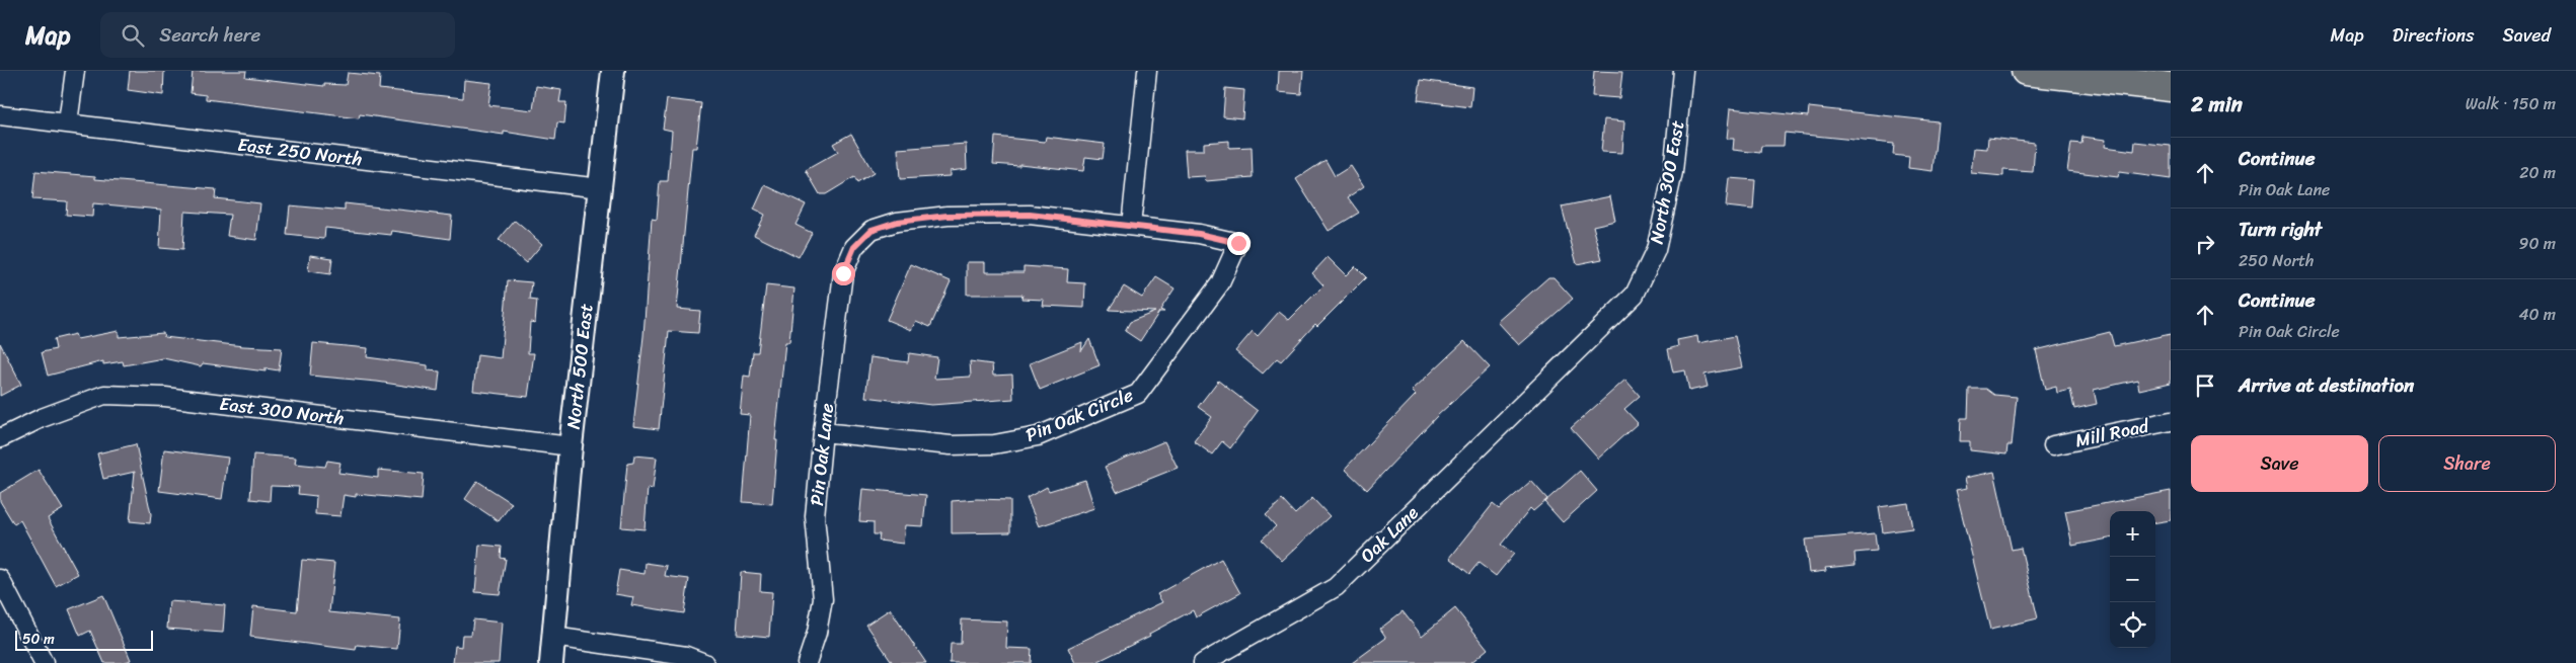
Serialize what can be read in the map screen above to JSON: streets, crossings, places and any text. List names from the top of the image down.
{
  "streets": {
    "street": [
      "East 250 North",
      "North 300 East",
      "North 500 East",
      "East 300 North",
      "Pin Oak Circle",
      "Mill Road",
      "Pin Oak Lane",
      "Oak Lane"
    ]
  },
  "crossings": [
    ["East 250 North", "North 500 East"],
    ["North 300 East", "Oak Lane"],
    ["North 500 East", "East 300 North"],
    ["Pin Oak Circle", "Pin Oak Lane"]
  ],
  "scale_bar": "50 m",
  "page": {
    "header": "Map",
    "search": "Search here",
    "nav": ["Map", "Directions", "Saved"],
    "heading": ["2 min", "Walk · 150 m"],
    "list": [
      ["Continue", "Pin Oak Lane", "20 m"],
      ["Turn right", "250 North", "90 m"],
      ["Continue", "Pin Oak Circle", "40 m"],
      "Arrive at destination"
    ],
    "buttons": ["Save", "Share"],
    "map_buttons": ["+", "−"],
    "scale": "50 m"
  }
}
